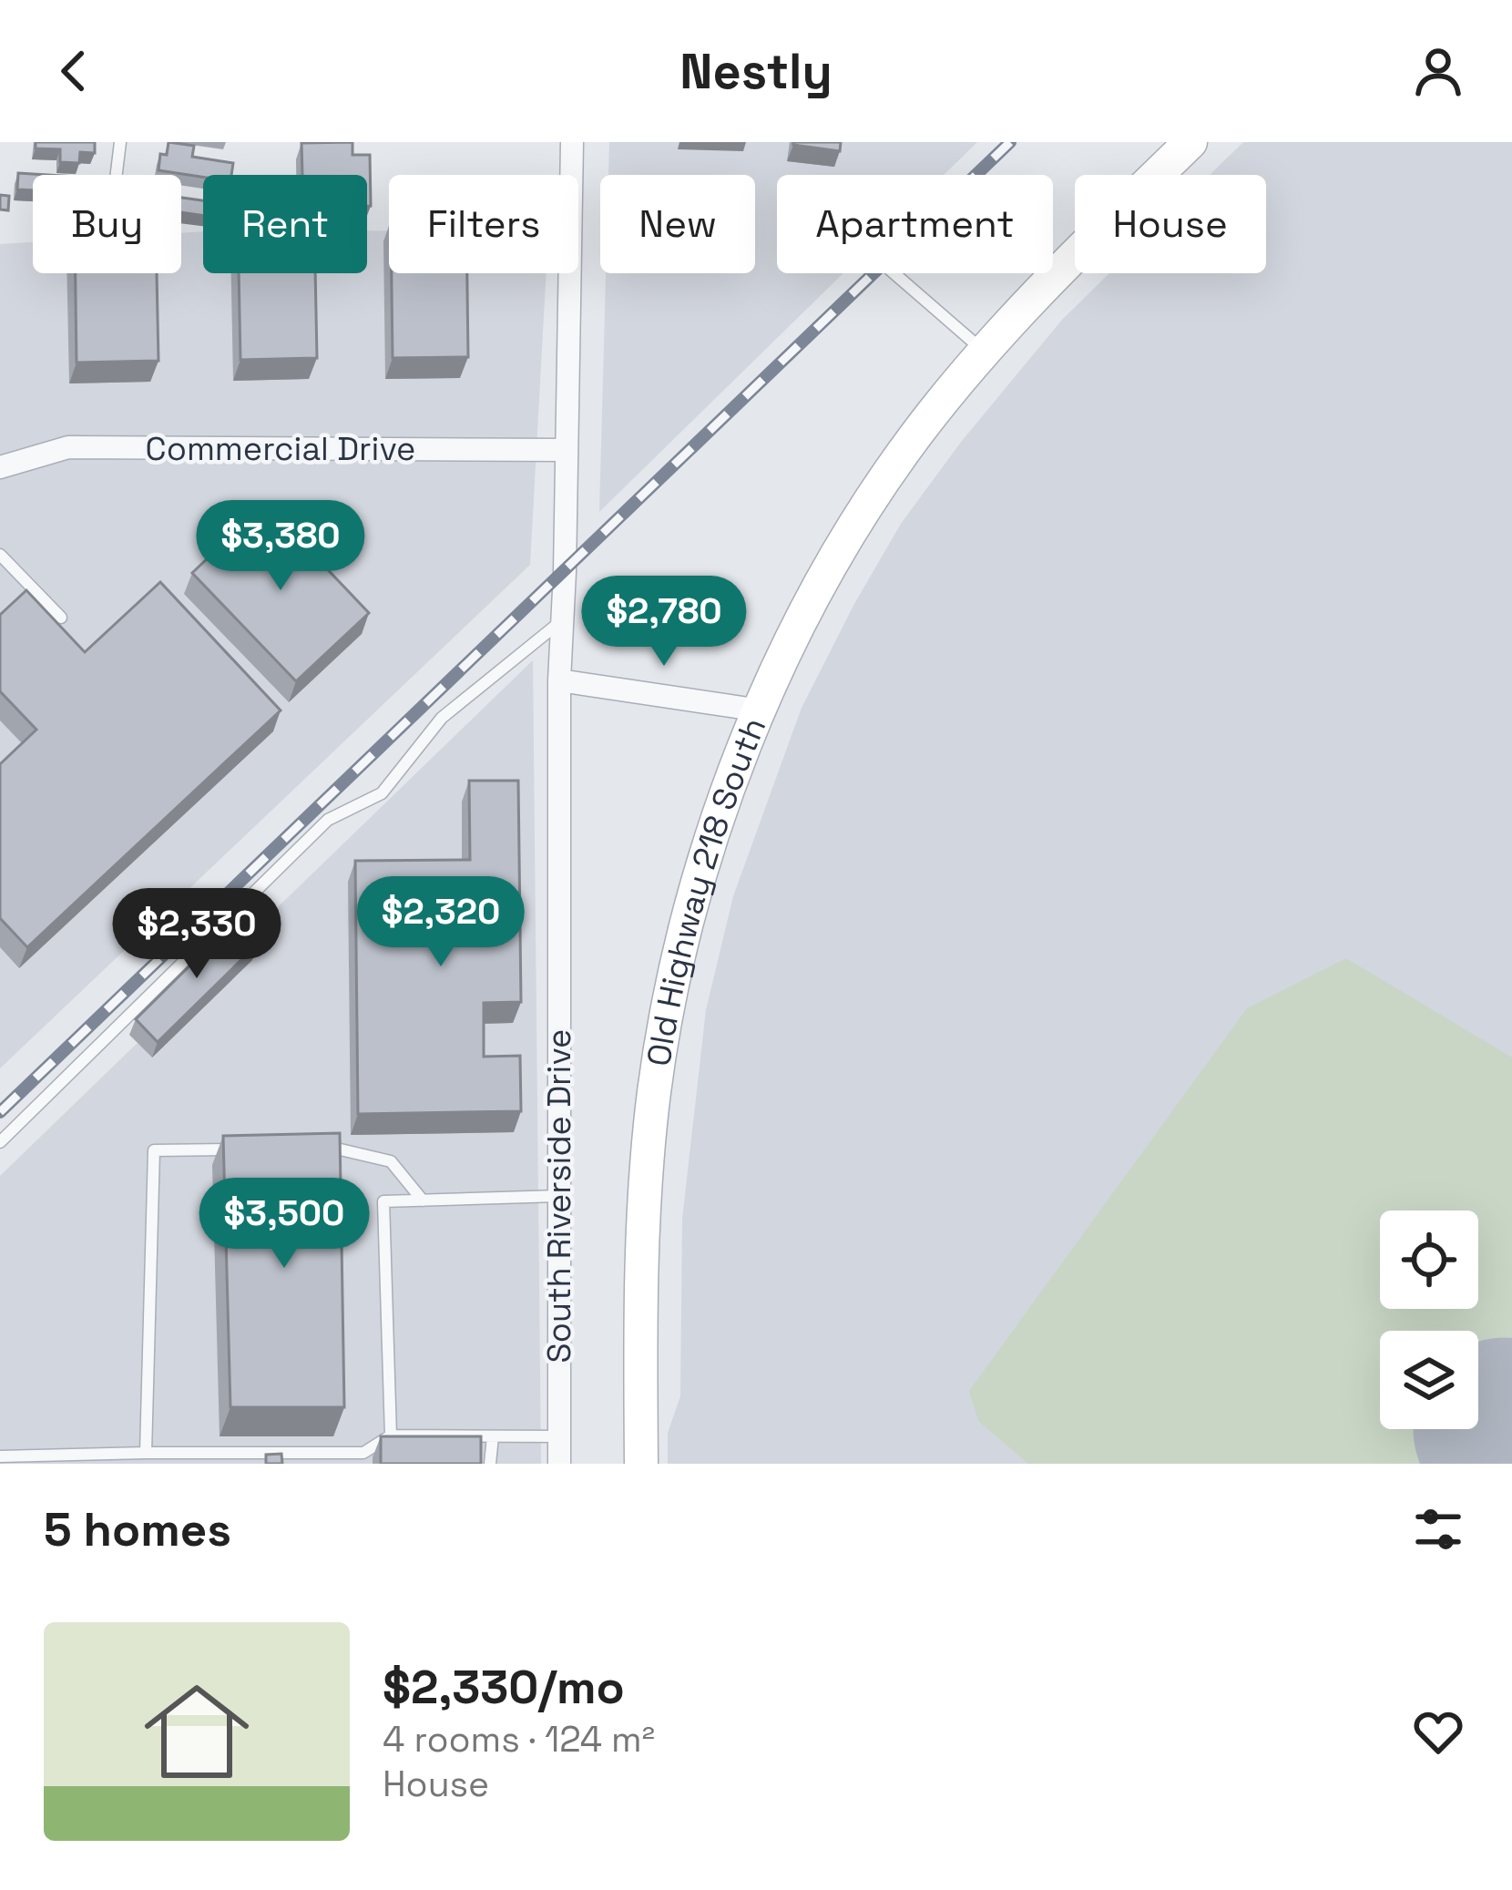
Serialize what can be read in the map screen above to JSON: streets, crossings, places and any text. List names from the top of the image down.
{
  "streets": {
    "main road": ["Old Highway 218 South"],
    "street": ["Commercial Drive", "South Riverside Drive"]
  },
  "crossings": [
    ["Commercial Drive", "South Riverside Drive"]
  ],
  "page": {
    "header": "Nestly",
    "chip": [
      "Buy",
      "Rent",
      "Filters",
      "New",
      "Apartment",
      "House"
    ],
    "price": [
      "$3,380",
      "$2,780",
      "$2,320",
      "$2,330",
      "$3,500"
    ],
    "heading": "5 homes",
    "list": [
      {
        "name": "$2,330/mo",
        "note": "4 rooms · 124 m² · House"
      }
    ]
  }
}
